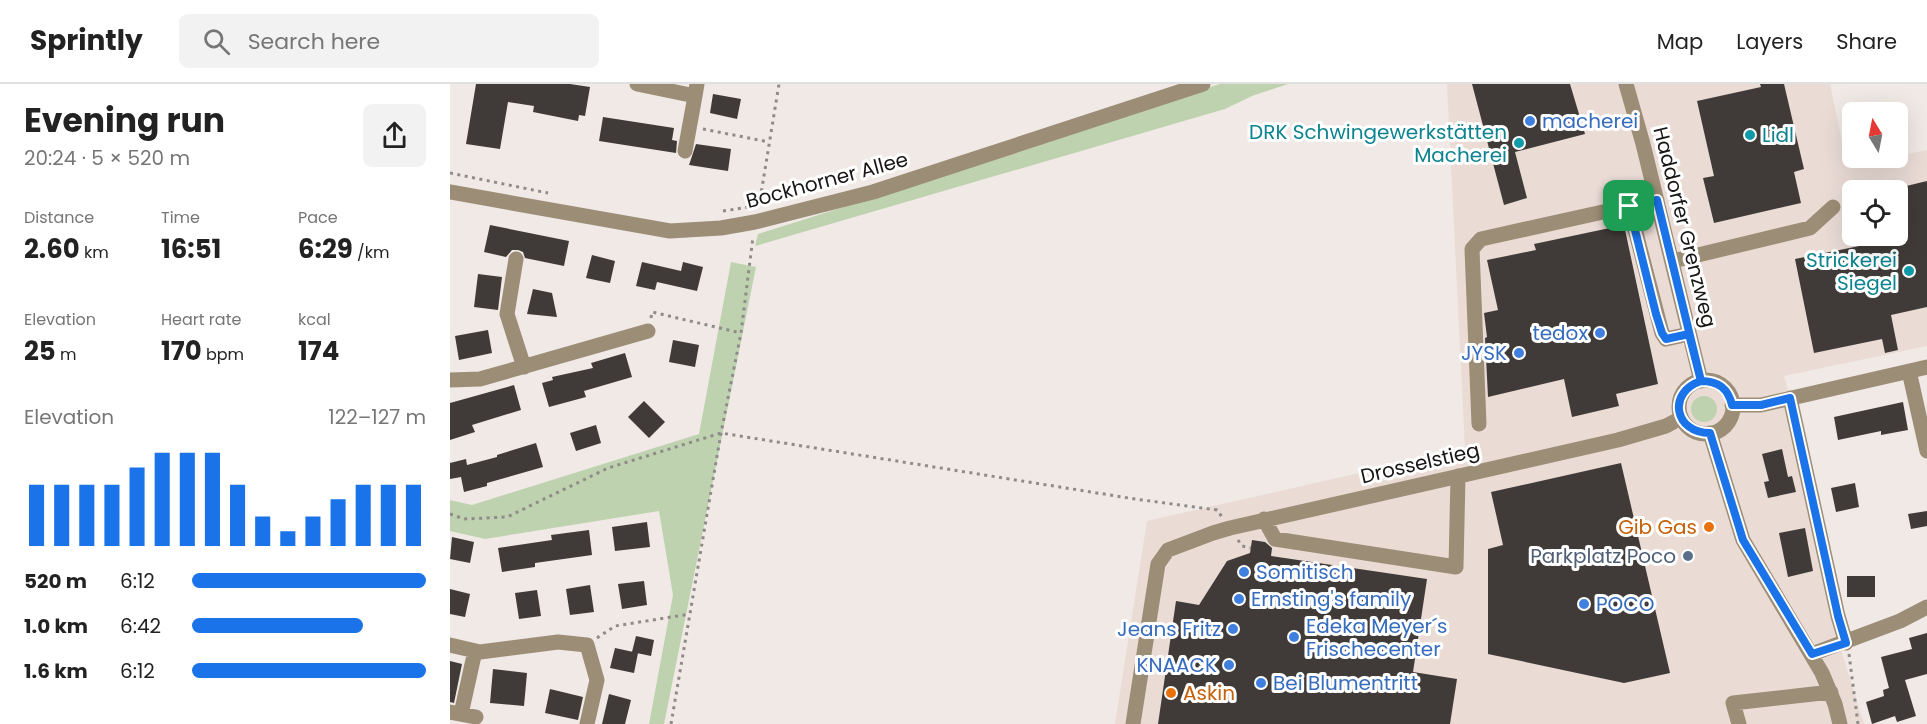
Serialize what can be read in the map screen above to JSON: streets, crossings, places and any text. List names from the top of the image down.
{
  "streets": {
    "street": ["Bockhorner Allee", "Haddorfer Grenzweg", "Drosselstieg"]
  },
  "crossings": [
    ["Haddorfer Grenzweg", "Drosselstieg"]
  ],
  "places": [
    "macherei",
    "Lidl",
    "DRK Schwingewerkstätten Macherei",
    "Strickerei Siegel",
    "tedox",
    "JYSK",
    "Gib Gas",
    "Parkplatz Poco",
    "Somitisch",
    "Ernsting's family",
    "POCO",
    "Jeans Fritz",
    "Edeka Meyer´s Frischecenter",
    "KNAACK",
    "Bei Blumentritt",
    "Askin"
  ],
  "north": "top",
  "page": {
    "header": "Sprintly",
    "search": "Search here",
    "nav": ["Map", "Layers", "Share"],
    "heading": ["Evening run", "20:24 · 5 × 520 m"],
    "stats": [
      ["Distance", "2.60 km"],
      ["Time", "16:51"],
      ["Pace", "6:29 /km"],
      ["Elevation", "25 m"],
      ["Heart rate", "170 bpm"],
      ["kcal", "174"]
    ],
    "chart": ["Elevation", "122–127 m"],
    "list": [
      {
        "name": "520 m",
        "note": "6:12"
      },
      {
        "name": "1.0 km",
        "note": "6:42"
      },
      {
        "name": "1.6 km",
        "note": "6:12"
      }
    ]
  }
}
